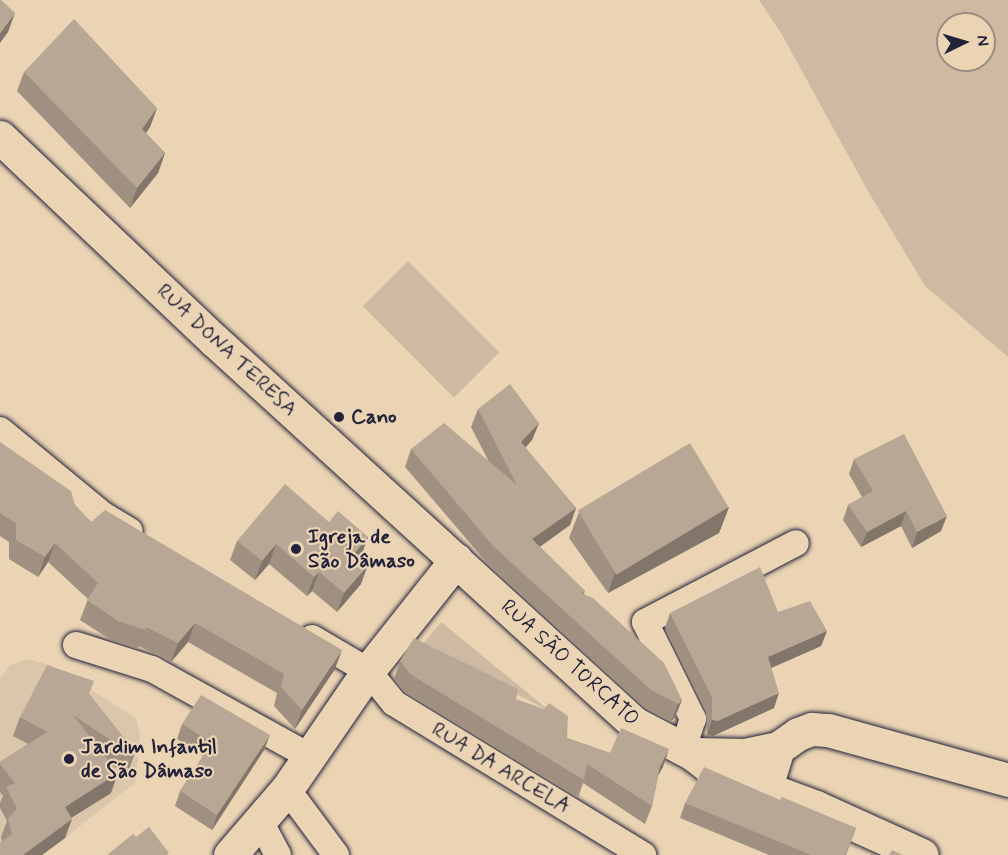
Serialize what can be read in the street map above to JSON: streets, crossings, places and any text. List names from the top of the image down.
{
  "streets": {
    "street": ["RUA DONA TERESA", "RUA SÃO TORCATO", "RUA DA ARCELA"]
  },
  "crossings": [
    ["RUA DONA TERESA", "RUA SÃO TORCATO"]
  ],
  "places": ["Cano", "Igreja de São Dâmaso", "Jardim Infantil de São Dâmaso"],
  "north": "right"
}
